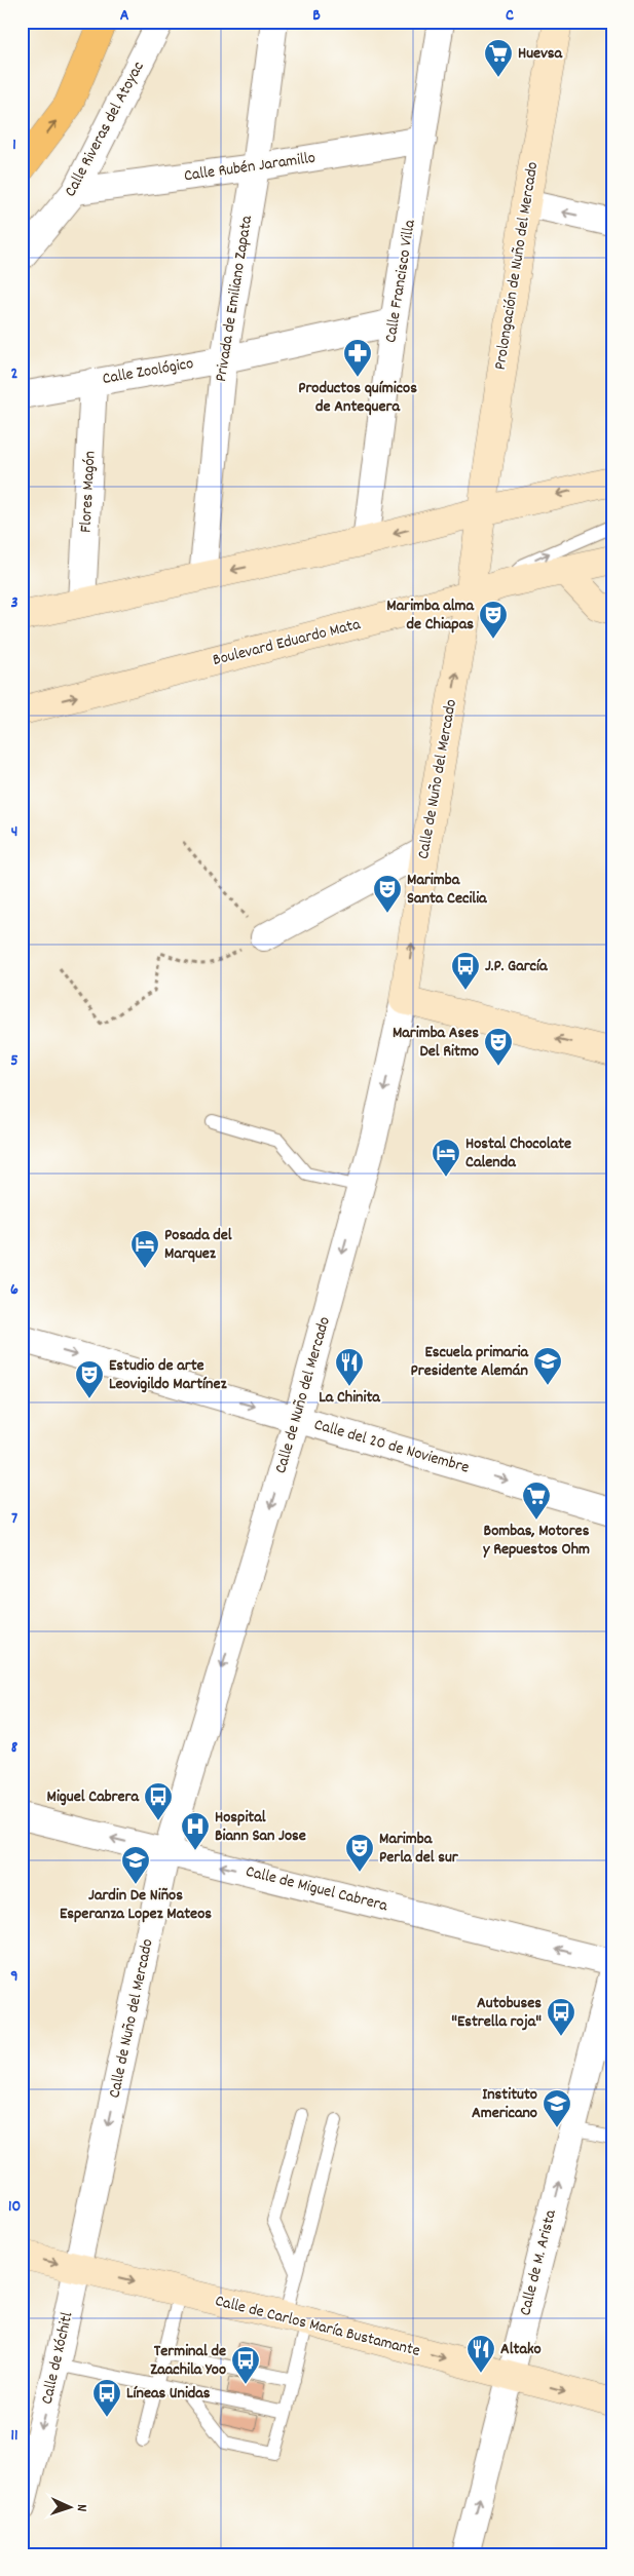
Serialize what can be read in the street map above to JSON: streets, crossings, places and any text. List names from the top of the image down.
{
  "streets": {
    "street": [
      "Calle Riveras del Atoyac",
      "Calle Rubén Jaramillo",
      "Prolongación de Nuño del Mercado",
      "Calle Francisco Villa",
      "Privada de Emiliano Zapata",
      "Calle Zoológico",
      "Flores Magón",
      "Boulevard Eduardo Mata",
      "Calle de Nuño del Mercado",
      "Calle del 20 de Noviembre",
      "Calle de Miguel Cabrera",
      "Calle de M. Arista",
      "Calle de Carlos María Bustamante",
      "Calle de Xóchitl"
    ]
  },
  "crossings": [
    ["Calle Riveras del Atoyac", "Calle Rubén Jaramillo"],
    ["Calle Rubén Jaramillo", "Calle Francisco Villa"],
    ["Calle Rubén Jaramillo", "Privada de Emiliano Zapata"],
    ["Prolongación de Nuño del Mercado", "Calle de Nuño del Mercado"],
    ["Calle Francisco Villa", "Calle Zoológico"],
    ["Privada de Emiliano Zapata", "Calle Zoológico"],
    ["Calle Zoológico", "Flores Magón"],
    ["Boulevard Eduardo Mata", "Calle de Nuño del Mercado"],
    ["Calle de Nuño del Mercado", "Calle del 20 de Noviembre"],
    ["Calle de Nuño del Mercado", "Calle de Miguel Cabrera"],
    ["Calle de Nuño del Mercado", "Calle de Carlos María Bustamante"],
    ["Calle de Nuño del Mercado", "Calle de Xóchitl"],
    ["Calle de M. Arista", "Calle de Carlos María Bustamante"],
    ["Calle de Carlos María Bustamante", "Calle de Xóchitl"]
  ],
  "one_way": [
    "Calle del 20 de Noviembre",
    "Calle de Miguel Cabrera",
    "Calle de M. Arista",
    "Calle de Carlos María Bustamante",
    "Calle de Xóchitl"
  ],
  "places": {
    "supermarket": ["Huevsa", "Bombas, Motores y Repuestos Ohm"],
    "pharmacy": ["Productos químicos de Antequera"],
    "theatre": [
      "Marimba alma de Chiapas",
      "Marimba Santa Cecilia",
      "Marimba Ases Del Ritmo",
      "Estudio de arte Leovigildo Martínez",
      "Marimba Perla del sur"
    ],
    "bus stop": [
      "J.P. García",
      "Miguel Cabrera",
      "Autobuses \"Estrella roja\"",
      "Terminal de Zaachila Yoo",
      "Líneas Unidas"
    ],
    "hotel": ["Hostal Chocolate Calenda", "Posada del Marquez"],
    "school or university": ["Escuela primaria Presidente Alemán", "Jardin De Niños Esperanza Lopez Mateos", "Instituto Americano"],
    "restaurant": ["La Chinita", "Altako"],
    "hospital": ["Hospital Biann San Jose"]
  },
  "north": "right",
  "grid": {
    "columns": ["A", "B", "C"],
    "rows": [
      "1",
      "2",
      "3",
      "4",
      "5",
      "6",
      "7",
      "8",
      "9",
      "10",
      "11"
    ]
  }
}
